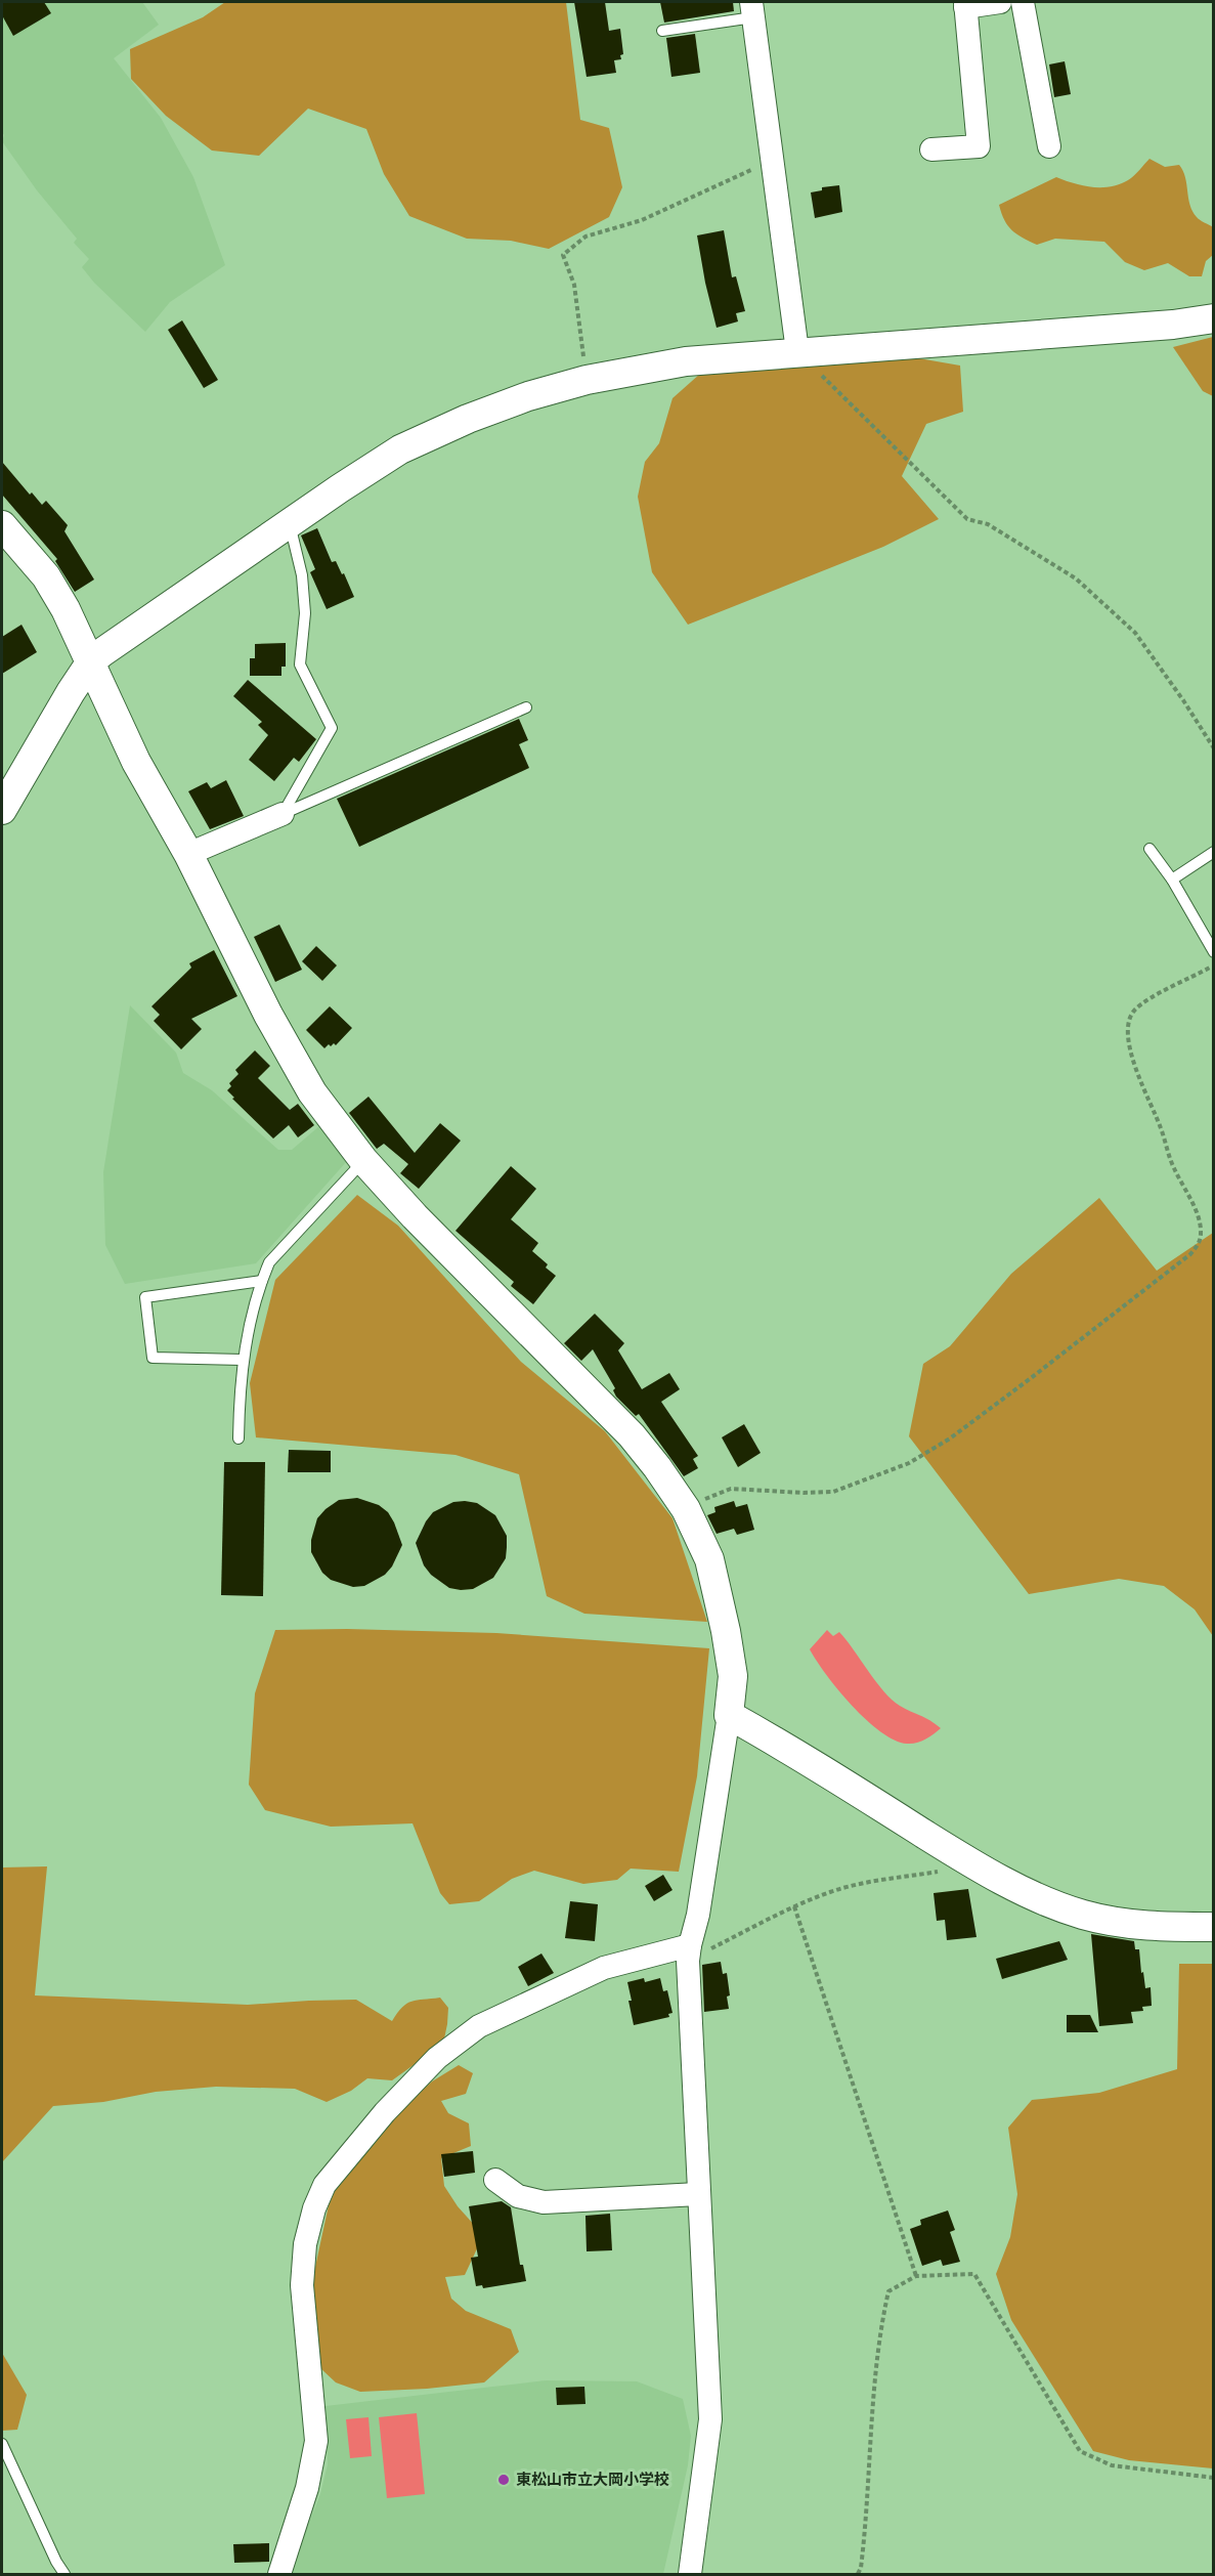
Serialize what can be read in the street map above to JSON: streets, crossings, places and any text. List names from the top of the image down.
{
  "places": ["東松山市立大岡小学校"]
}
